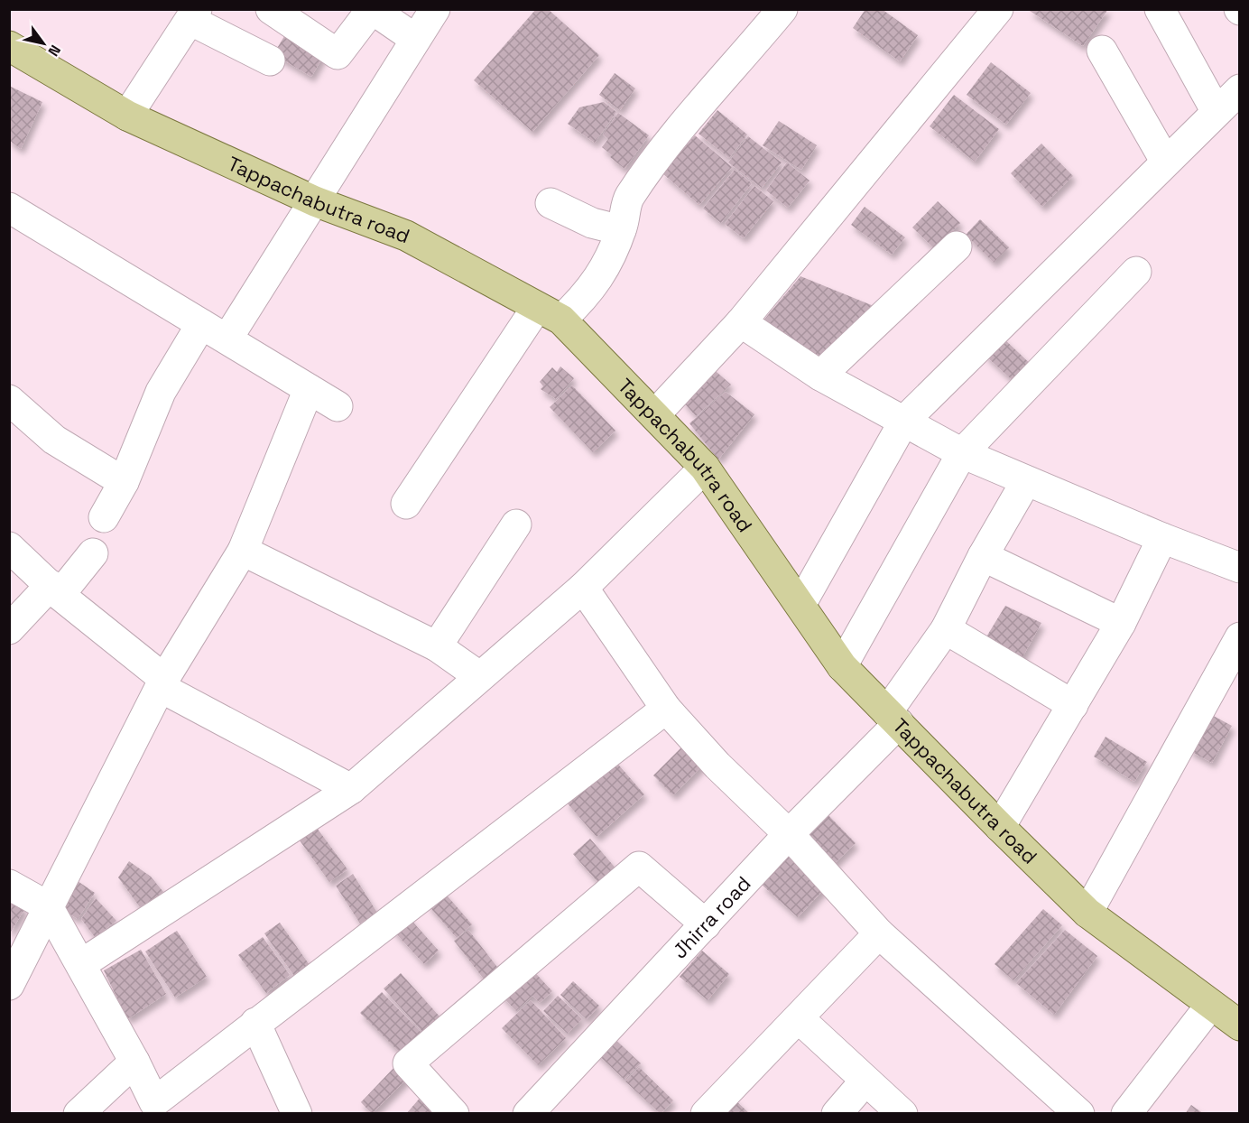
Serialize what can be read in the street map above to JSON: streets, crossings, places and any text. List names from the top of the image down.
{
  "streets": {
    "main road": ["Tappachabutra road"],
    "street": ["Jhirra road"]
  },
  "crossings": [
    ["Tappachabutra road", "Jhirra road"]
  ],
  "north": "bottom right"
}
